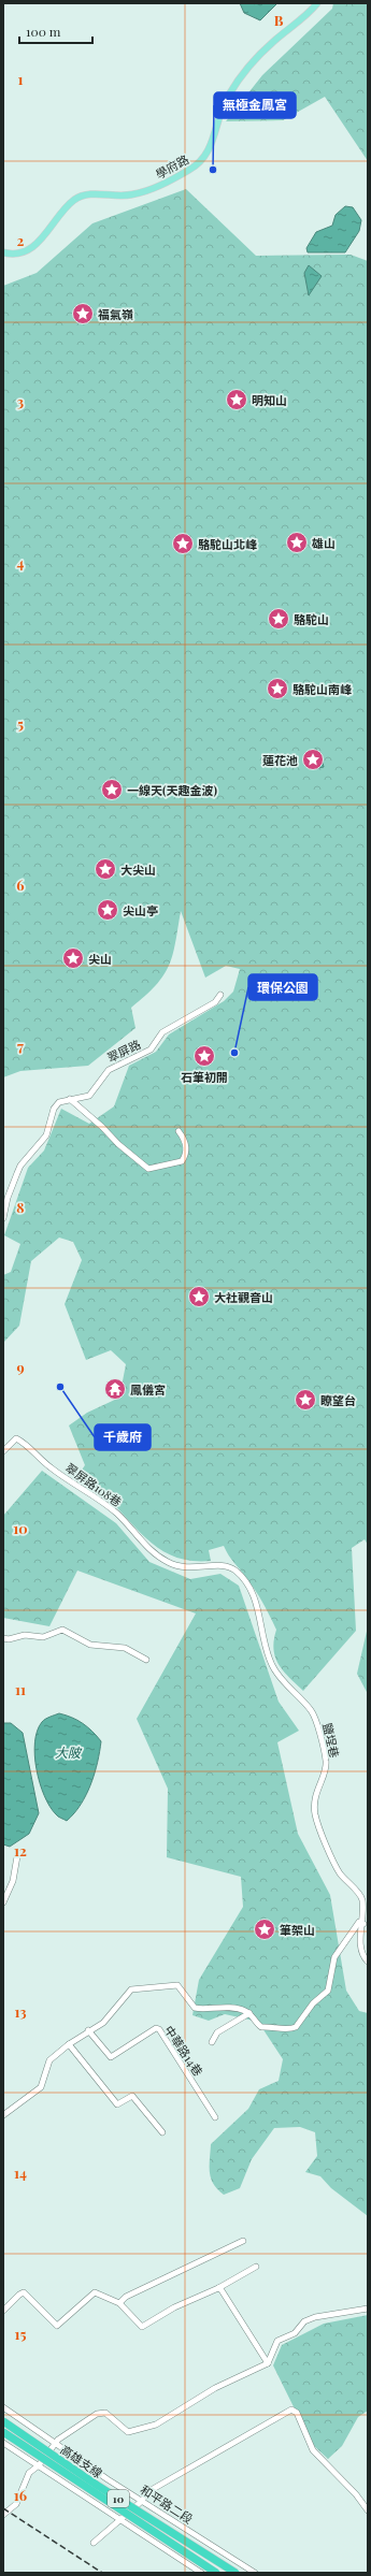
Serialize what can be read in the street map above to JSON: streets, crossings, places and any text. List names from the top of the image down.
{
  "streets": {
    "highway": ["高雄支線", "10"],
    "main road": ["學府路"],
    "street": [
      "翠屏路",
      "翠屏路108巷",
      "鹽埕巷",
      "中華路14巷",
      "和平路二段"
    ]
  },
  "crossings": [
    ["翠屏路108巷", "鹽埕巷"]
  ],
  "water": ["大陂"],
  "places": {
    "other": ["無極金鳳宮", "環保公園", "千歲府"],
    "place": [
      "福氣嶺",
      "明知山",
      "雄山",
      "駱駝山北峰",
      "駱駝山",
      "駱駝山南峰",
      "蓮花池",
      "一線天(天趣金波)",
      "大尖山",
      "尖山亭",
      "尖山",
      "石筆初開",
      "大社觀音山",
      "瞭望台",
      "筆架山"
    ],
    "temple": ["鳳儀宮"]
  },
  "scale_bar": "100 m",
  "grid": {
    "columns": ["B"],
    "rows": [
      "1",
      "2",
      "3",
      "4",
      "5",
      "6",
      "7",
      "8",
      "9",
      "10",
      "11",
      "12",
      "13",
      "14",
      "15",
      "16"
    ]
  }
}
